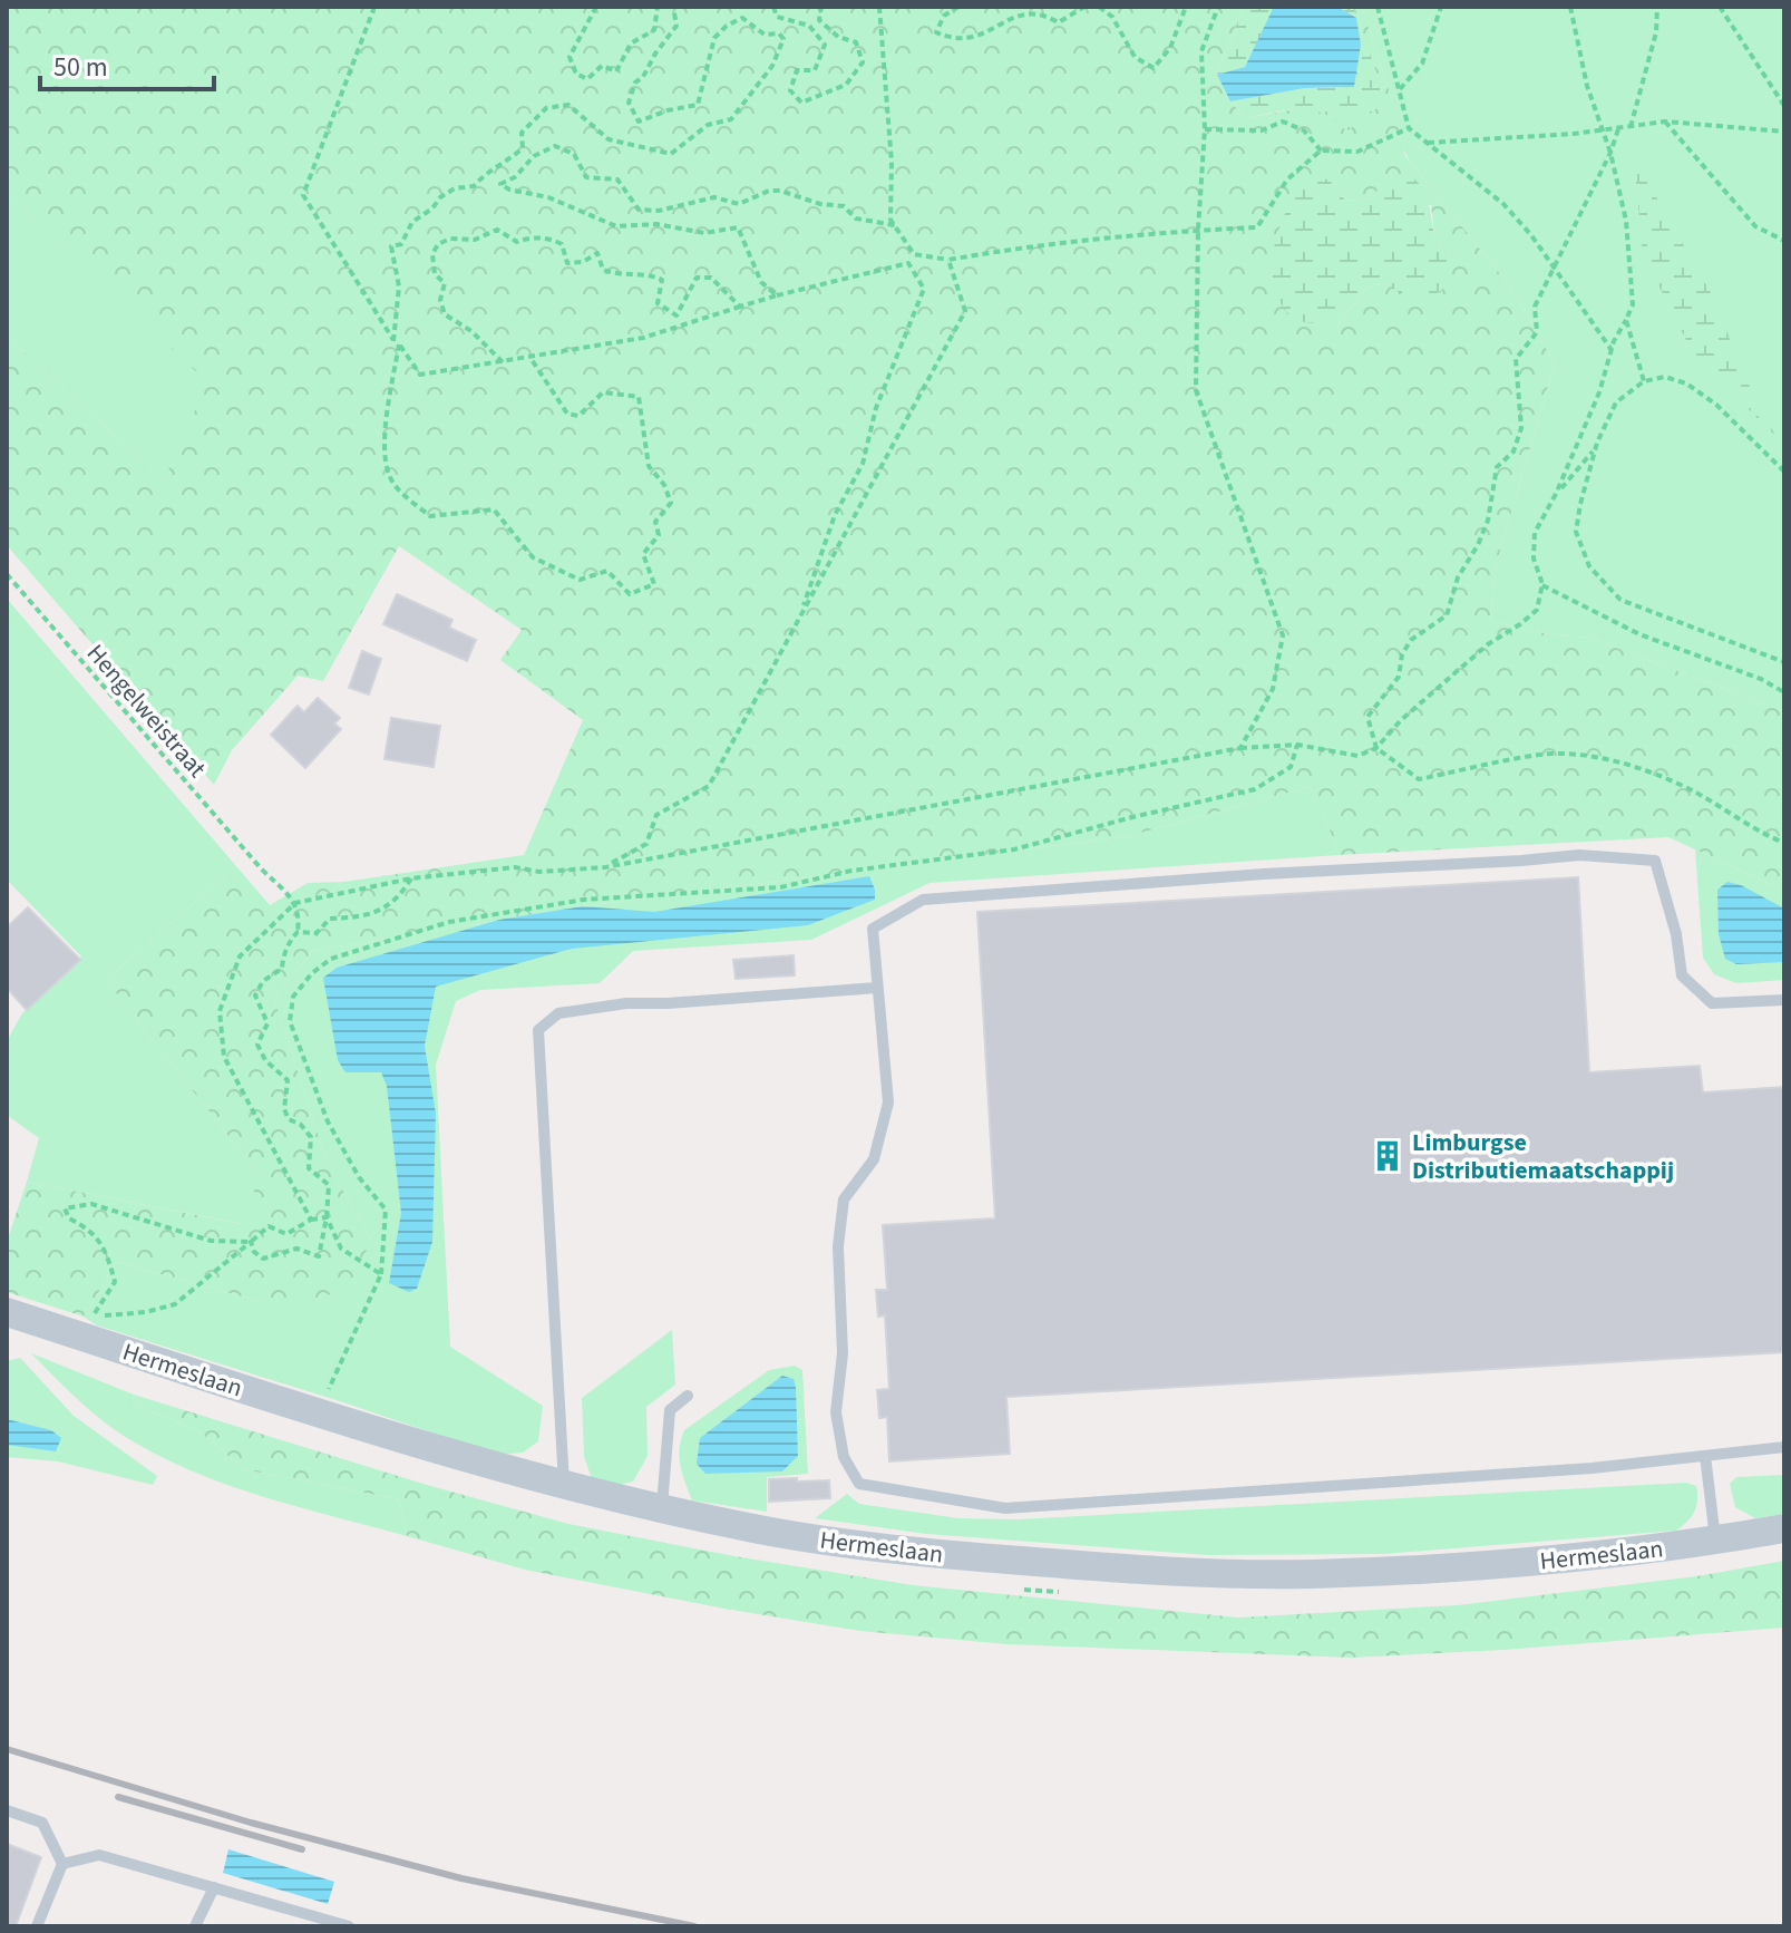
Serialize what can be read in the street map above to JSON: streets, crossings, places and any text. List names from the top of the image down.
{
  "streets": {
    "street": ["Hermeslaan"],
    "path": ["Hengelweistraat"]
  },
  "places": {
    "building": ["Limburgse Distributiemaatschappij"]
  },
  "scale_bar": "50 m"
}
